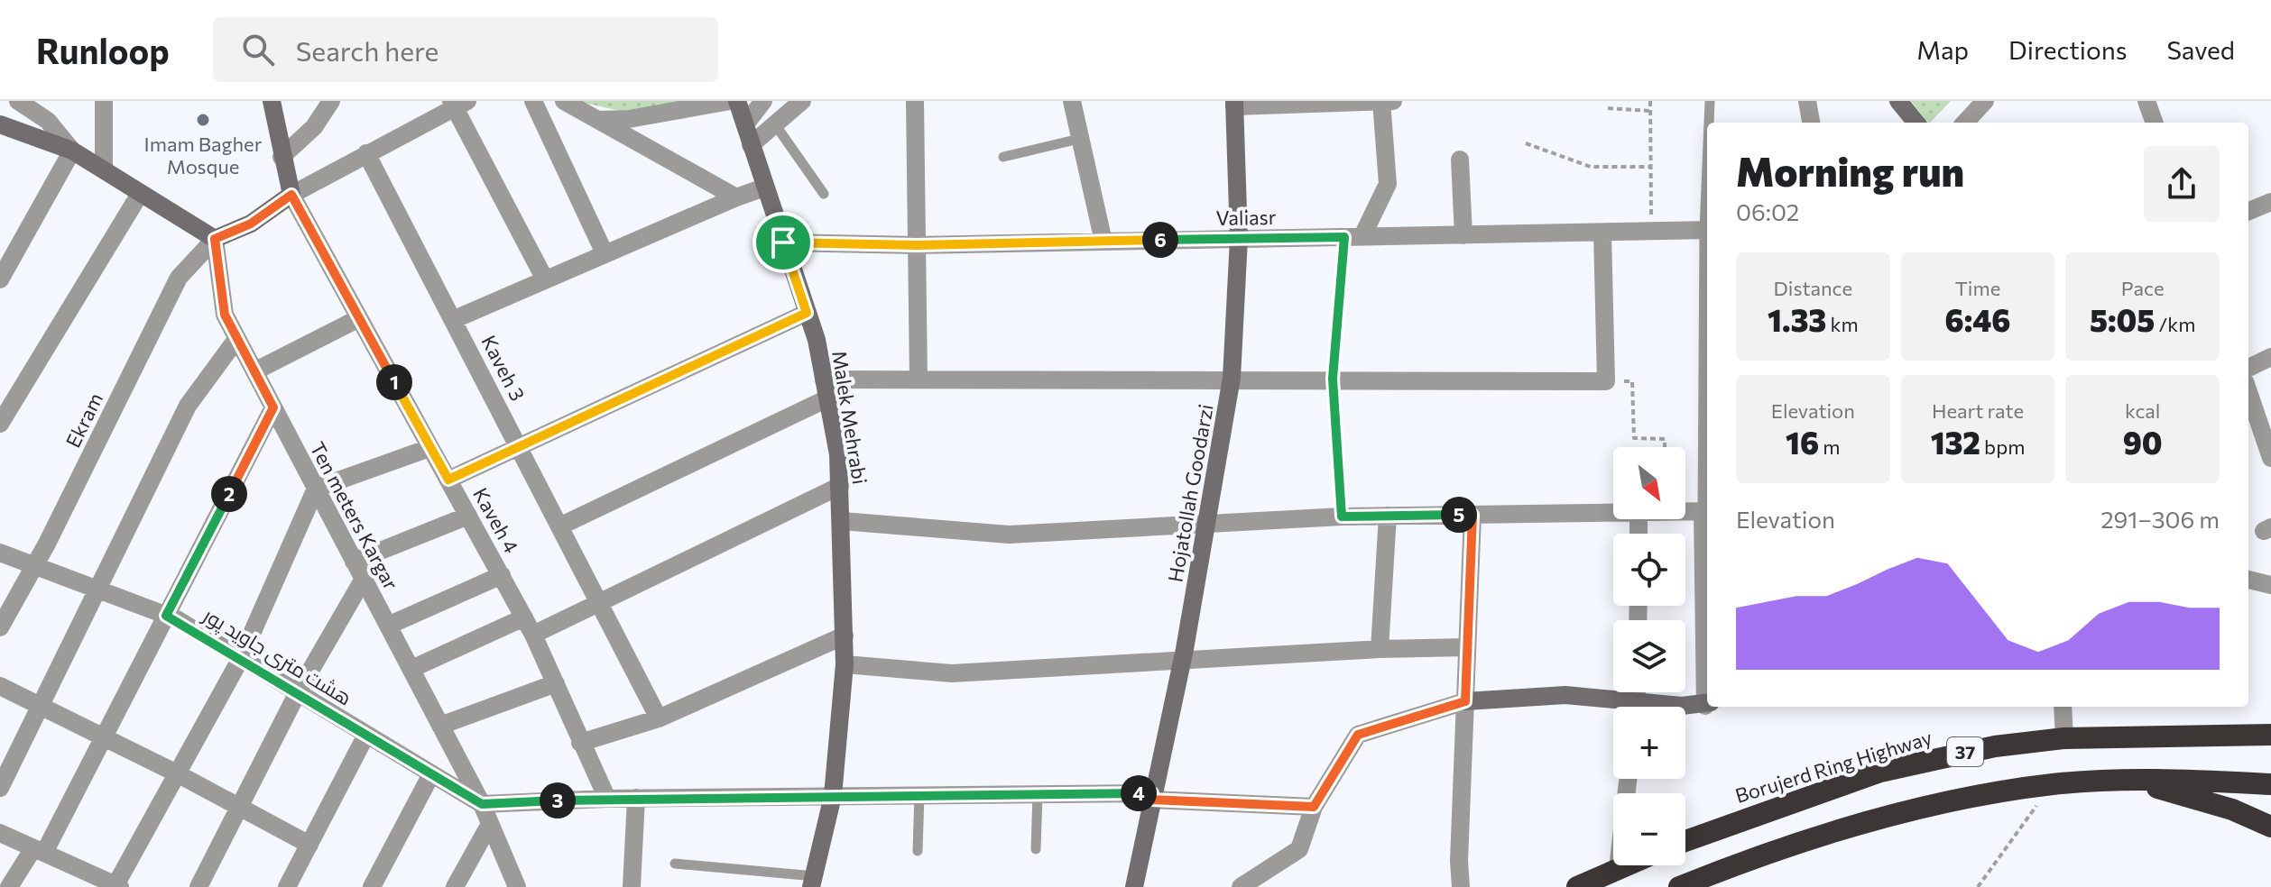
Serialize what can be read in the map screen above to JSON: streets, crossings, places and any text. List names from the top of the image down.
{
  "streets": {
    "highway": ["37", "Borujerd Ring Highway"],
    "street": [
      "Valiasr",
      "Kaveh 3",
      "Malek Mehrabi",
      "Ekram",
      "Hojatollah Goodarzi",
      "Ten meters Kargar",
      "Kaveh 4",
      "هشت متری جاوید پور"
    ]
  },
  "crossings": [
    ["Valiasr", "Malek Mehrabi"],
    ["Valiasr", "Hojatollah Goodarzi"],
    ["Ekram", "Ten meters Kargar"],
    ["Ekram", "هشت متری جاوید پور"],
    ["Ten meters Kargar", "هشت متری جاوید پور"]
  ],
  "places": ["Imam Bagher Mosque"],
  "north": "bottom right",
  "page": {
    "header": "Runloop",
    "search": "Search here",
    "nav": ["Map", "Directions", "Saved"],
    "heading": ["Morning run", "06:02"],
    "pins": [
      "6",
      "1",
      "2",
      "5",
      "4",
      "3"
    ],
    "stats": [
      ["Distance", "1.33 km"],
      ["Time", "6:46"],
      ["Pace", "5:05 /km"],
      ["Elevation", "16 m"],
      ["Heart rate", "132 bpm"],
      ["kcal", "90"]
    ],
    "map_buttons": ["+", "−"],
    "chart": ["Elevation", "291–306 m"]
  }
}
